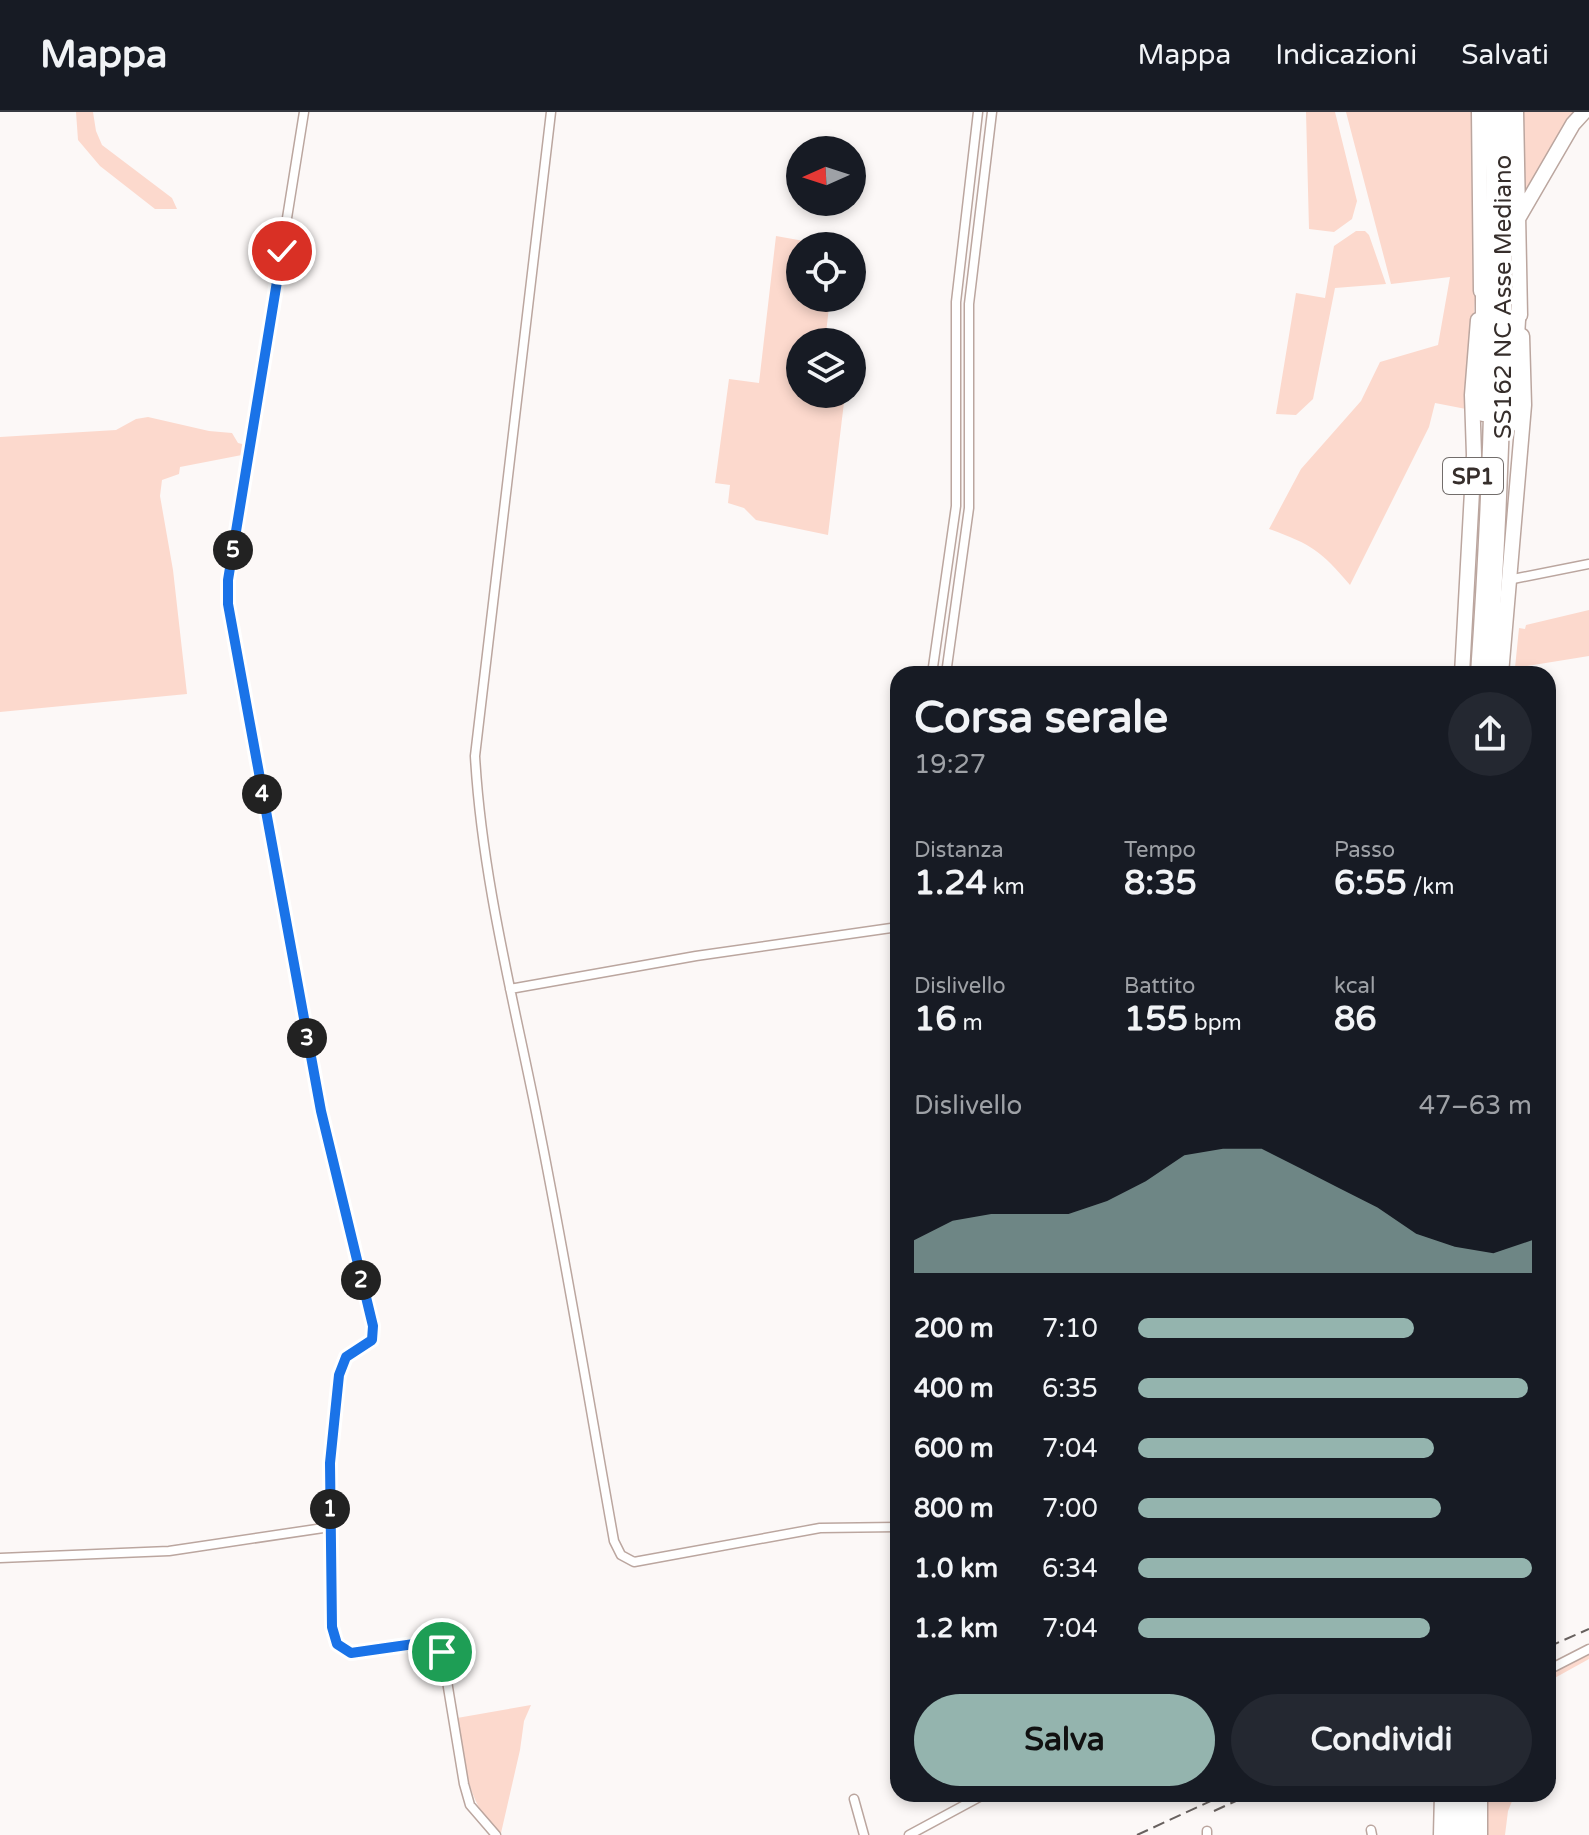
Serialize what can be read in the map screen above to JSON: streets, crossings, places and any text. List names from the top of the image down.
{
  "streets": {
    "main road": ["SS162 NC Asse Mediano", "SP1"]
  },
  "north": "left",
  "page": {
    "header": "Mappa",
    "nav": ["Mappa", "Indicazioni", "Salvati"],
    "pins": [
      "5",
      "4",
      "3",
      "2",
      "1"
    ],
    "heading": ["Corsa serale", "19:27"],
    "stats": [
      ["Distanza", "1.24 km"],
      ["Tempo", "8:35"],
      ["Passo", "6:55 /km"],
      ["Dislivello", "16 m"],
      ["Battito", "155 bpm"],
      ["kcal", "86"]
    ],
    "chart": ["Dislivello", "47–63 m"],
    "list": [
      {
        "name": "200 m",
        "note": "7:10"
      },
      {
        "name": "400 m",
        "note": "6:35"
      },
      {
        "name": "600 m",
        "note": "7:04"
      },
      {
        "name": "800 m",
        "note": "7:00"
      },
      {
        "name": "1.0 km",
        "note": "6:34"
      },
      {
        "name": "1.2 km",
        "note": "7:04"
      }
    ],
    "buttons": ["Salva", "Condividi"]
  }
}
